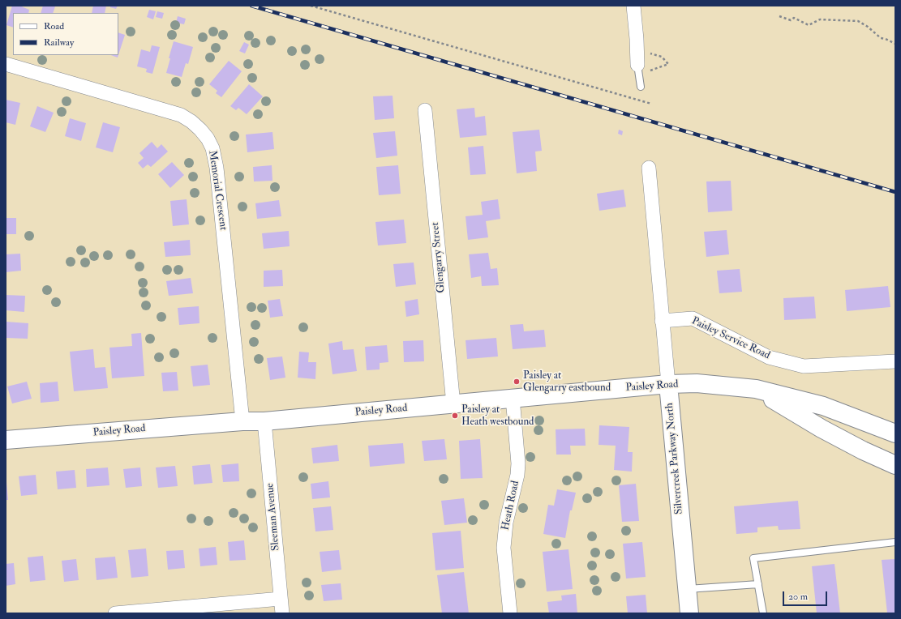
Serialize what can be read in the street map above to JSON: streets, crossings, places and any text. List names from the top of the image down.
{
  "streets": {
    "main road": ["Paisley Road", "Silvercreek Parkway North"],
    "street": [
      "Memorial Crescent",
      "Glengarry Street",
      "Paisley Service Road",
      "Heath Road",
      "Sleeman Avenue"
    ]
  },
  "crossings": [
    ["Memorial Crescent", "Paisley Road"],
    ["Glengarry Street", "Paisley Road"],
    ["Paisley Service Road", "Silvercreek Parkway North"],
    ["Paisley Road", "Silvercreek Parkway North"],
    ["Paisley Road", "Heath Road"],
    ["Paisley Road", "Sleeman Avenue"]
  ],
  "places": ["Paisley at Glengarry eastbound", "Paisley at Heath westbound"],
  "legend": ["Road", "Railway"],
  "scale_bar": "20 m"
}
